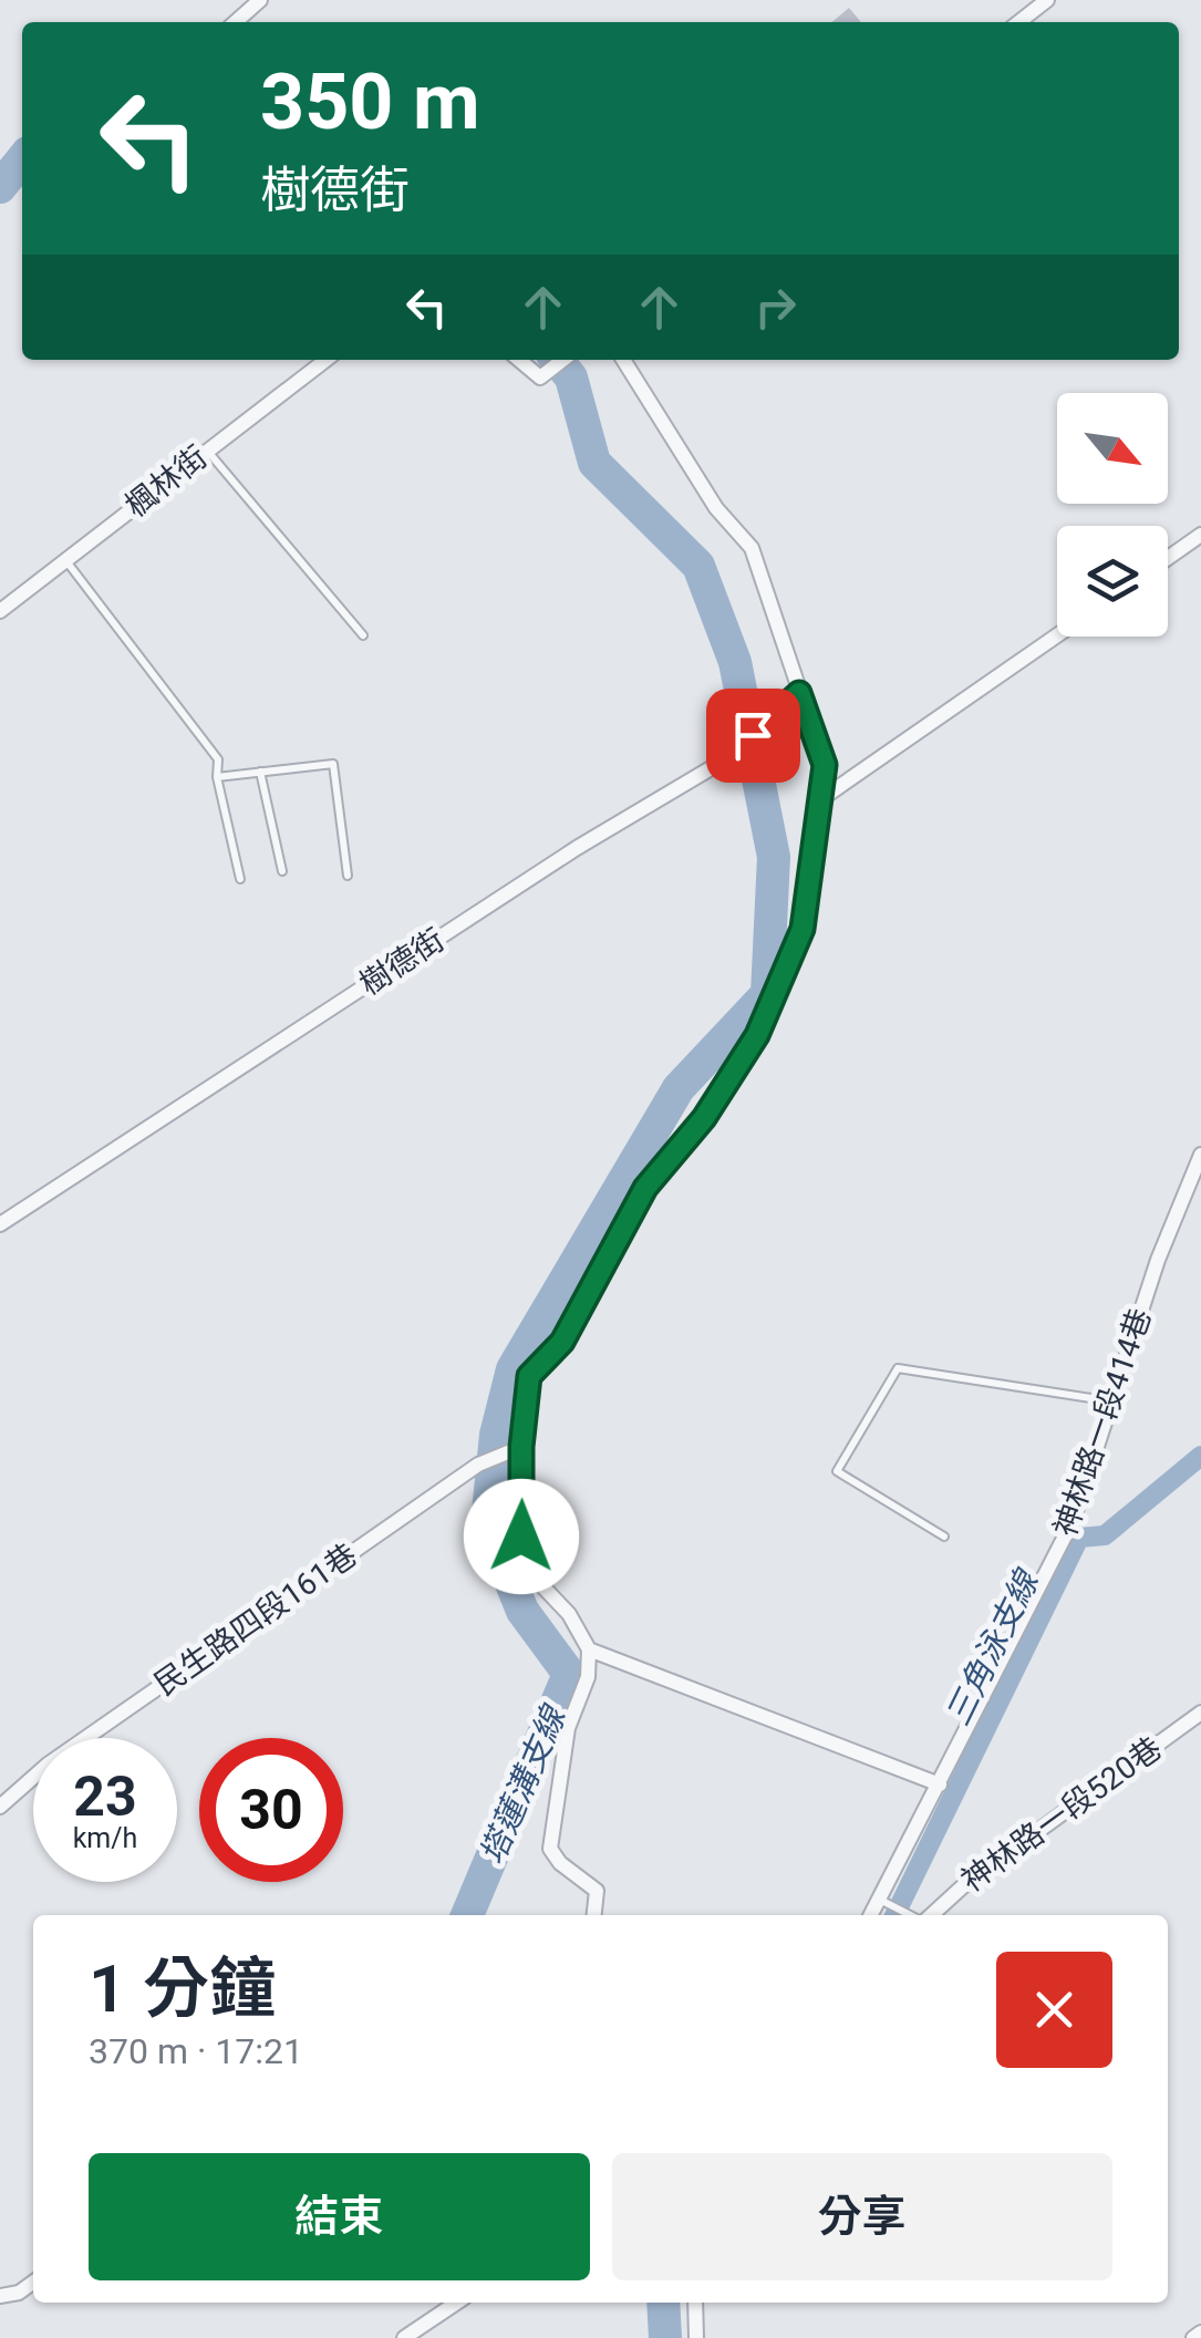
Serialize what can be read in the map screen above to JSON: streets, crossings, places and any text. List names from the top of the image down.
{
  "streets": {
    "street": [
      "楓林街",
      "樹德街",
      "神林路一段414巷",
      "民生路四段161巷",
      "神林路一段520巷"
    ]
  },
  "water": ["三角泳支線", "塔蓮溝支線"],
  "north": "bottom right",
  "page": {
    "turn": ["350 m", "樹德街"],
    "speed": "23 km/h",
    "limit": "30",
    "heading": ["1 分鐘", "370 m · 17:21"],
    "buttons": ["結束", "分享"]
  }
}
